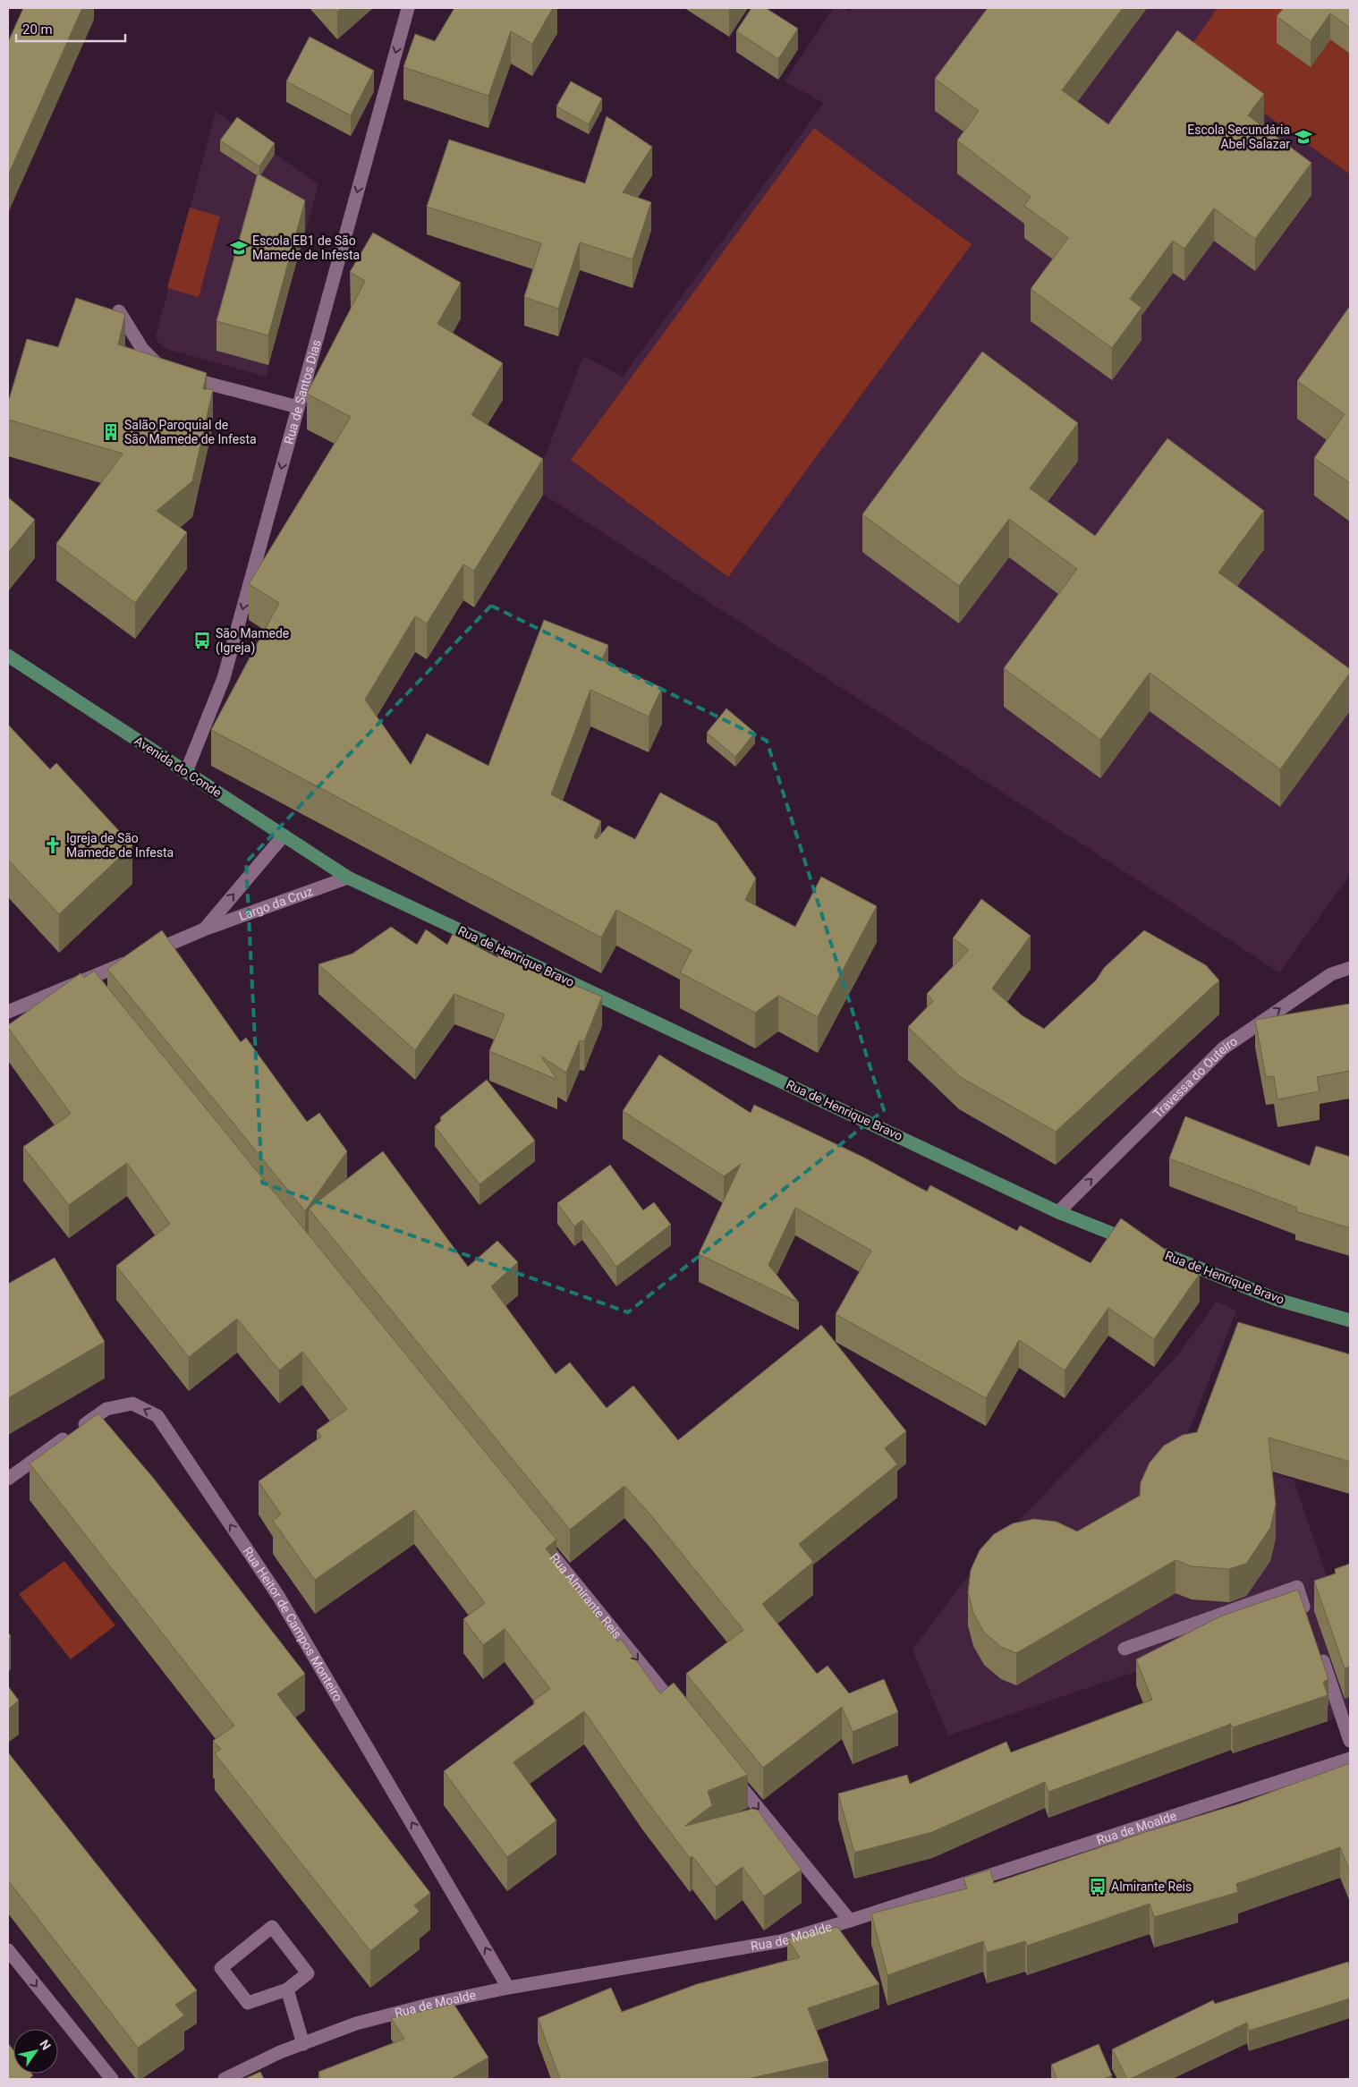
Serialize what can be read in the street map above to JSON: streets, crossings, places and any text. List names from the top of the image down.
{
  "streets": {
    "main road": ["Avenida do Conde", "Rua de Henrique Bravo"],
    "street": [
      "Rua de Santos Dias",
      "Largo da Cruz",
      "Travessa do Outeiro",
      "Rua Almirante Reis",
      "Rua Heitor de Campos Monteiro",
      "Rua de Moalde"
    ]
  },
  "crossings": [
    ["Rua de Santos Dias", "Avenida do Conde"],
    ["Avenida do Conde", "Largo da Cruz"],
    ["Avenida do Conde", "Rua de Henrique Bravo"],
    ["Largo da Cruz", "Rua de Henrique Bravo"],
    ["Rua de Henrique Bravo", "Travessa do Outeiro"],
    ["Rua Heitor de Campos Monteiro", "Rua de Moalde"]
  ],
  "one_way": [
    "Rua de Santos Dias",
    "Travessa do Outeiro",
    "Rua Almirante Reis",
    "Rua Heitor de Campos Monteiro"
  ],
  "places": {
    "school or university": ["Escola Secundária Abel Salazar", "Escola EB1 de São Mamede de Infesta"],
    "building": ["Salão Paroquial de São Mamede de Infesta"],
    "bus stop": ["São Mamede (Igreja)", "Almirante Reis"],
    "church": ["Igreja de São Mamede de Infesta"]
  },
  "scale_bar": "20 m",
  "north": "top right"
}
